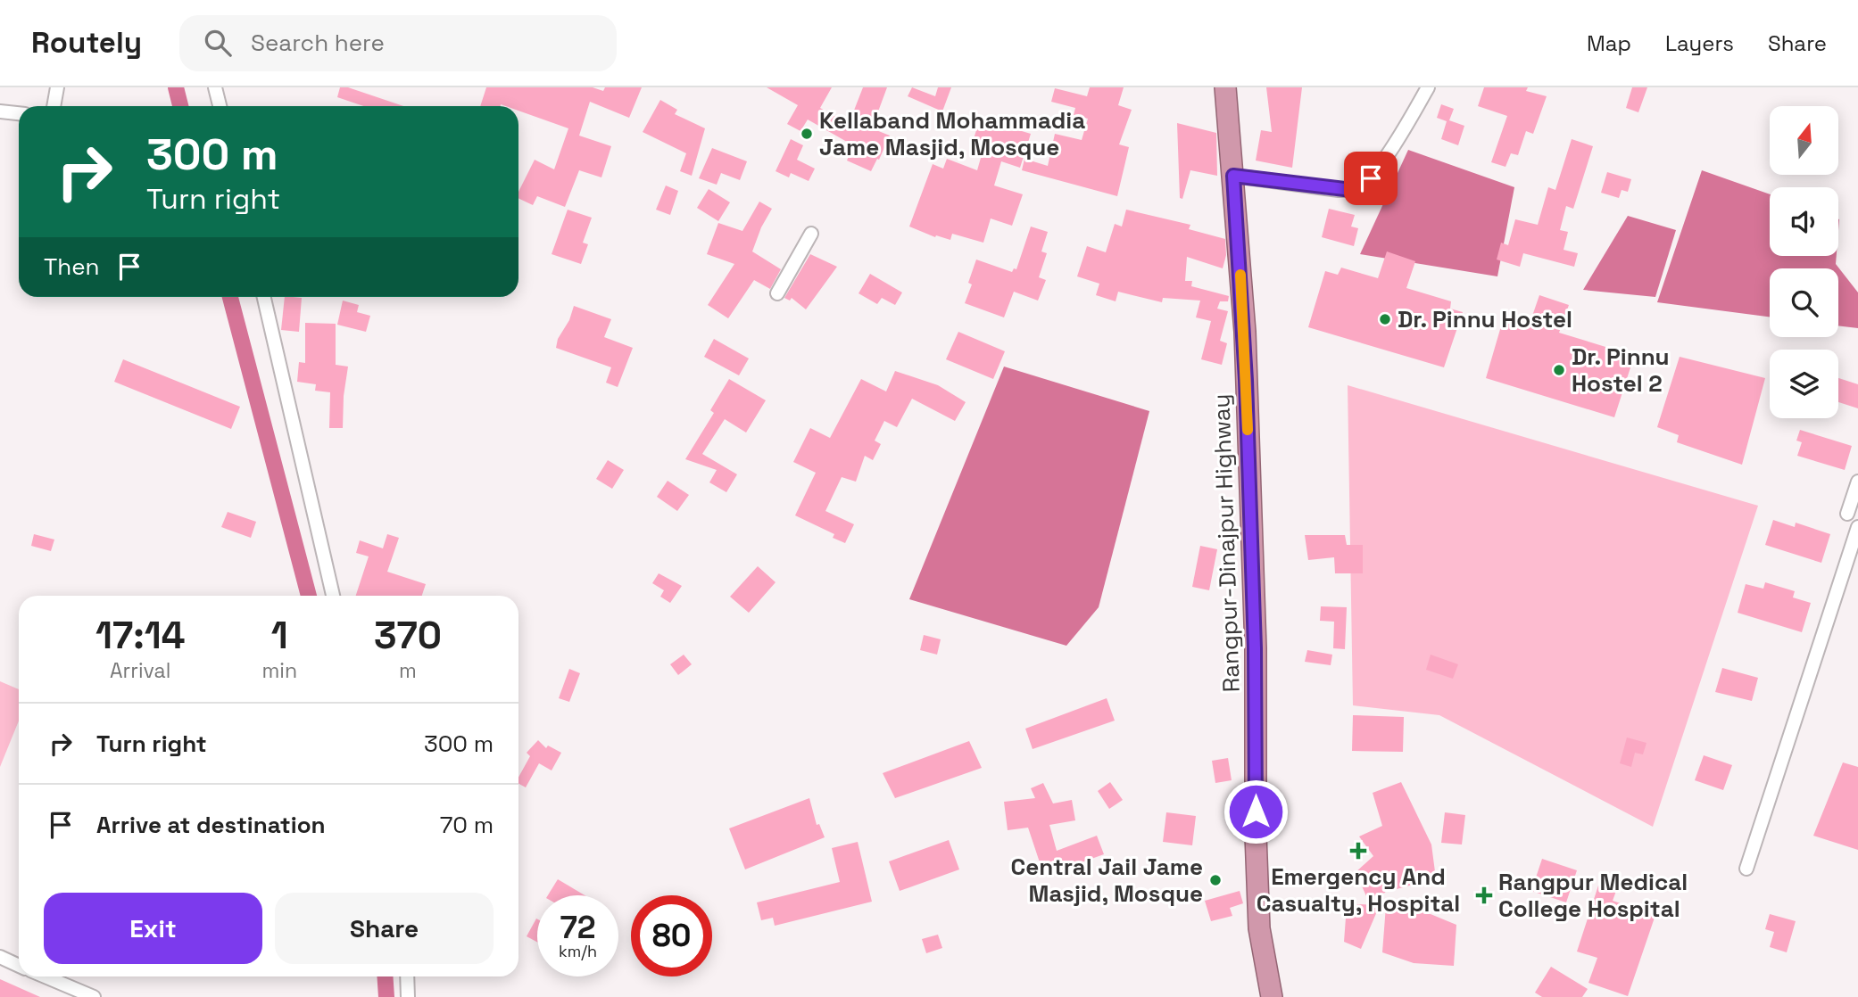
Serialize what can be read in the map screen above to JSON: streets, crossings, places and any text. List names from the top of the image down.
{
  "streets": {
    "highway": ["Rangpur-Dinajpur Highway"]
  },
  "places": {
    "other": [
      "Kellaband Mohammadia Jame Masjid, Mosque",
      "Dr. Pinnu Hostel",
      "Dr. Pinnu Hostel 2",
      "Central Jail Jame Masjid, Mosque"
    ],
    "health": ["Emergency And Casualty, Hospital", "Rangpur Medical College Hospital"]
  },
  "north": "top",
  "page": {
    "header": "Routely",
    "search": "Search here",
    "nav": ["Map", "Layers", "Share"],
    "turn": ["300 m", "Turn right"],
    "then": "Then",
    "eta": [
      "17:14",
      "Arrival",
      "1",
      "min",
      "370",
      "m"
    ],
    "list": [
      {
        "name": "Turn right",
        "value": "300 m"
      },
      {
        "name": "Arrive at destination",
        "value": "70 m"
      }
    ],
    "buttons": ["Exit", "Share"],
    "speed": "72 km/h",
    "limit": "80"
  }
}
